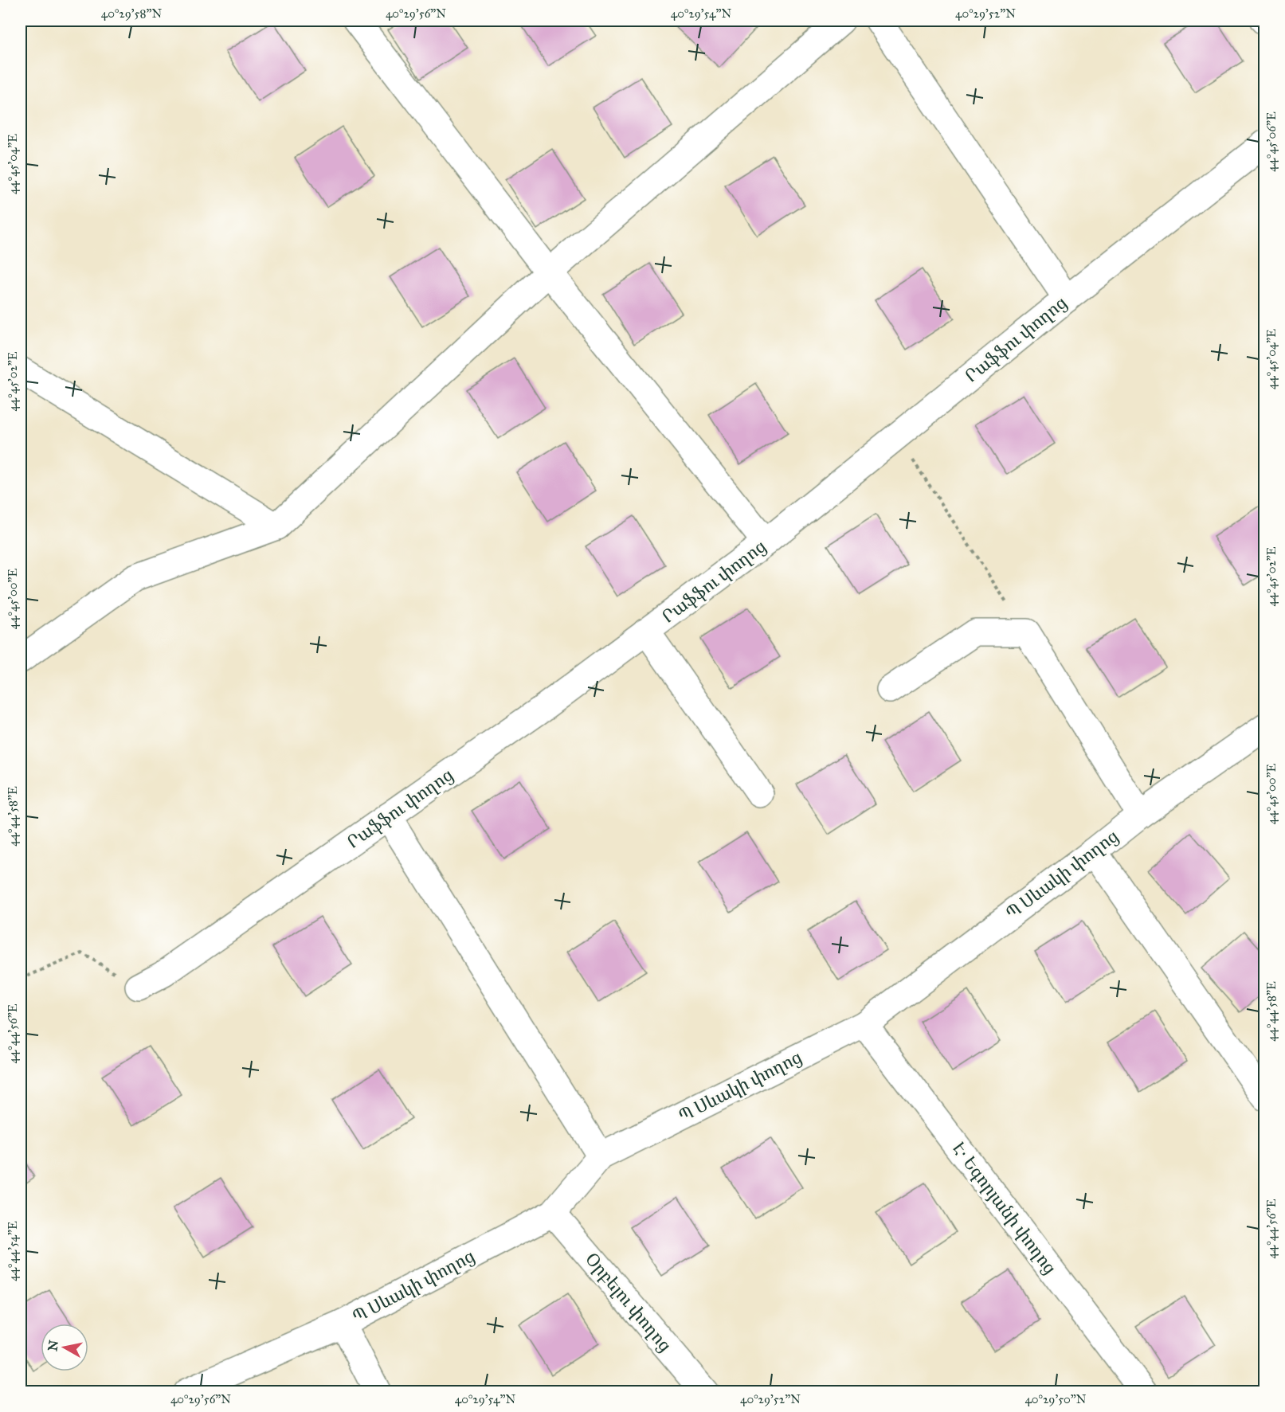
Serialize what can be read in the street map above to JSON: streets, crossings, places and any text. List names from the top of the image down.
{
  "streets": {
    "street": [
      "Րաֆֆու փողոց",
      "Պ Սևակի փողոց",
      "Է․ Եգորյանի փողոց",
      "Օրբելու փողոց"
    ]
  },
  "crossings": [
    ["Պ Սևակի փողոց", "Է․ Եգորյանի փողոց"],
    ["Պ Սևակի փողոց", "Օրբելու փողոց"]
  ],
  "north": "left",
  "coordinates": [
    "40°29'58\"N",
    "40°29'56\"N",
    "40°29'54\"N",
    "40°29'52\"N",
    "44°45'06\"E",
    "44°45'04\"E",
    "44°45'02\"E",
    "44°45'00\"E",
    "44°44'58\"E",
    "44°44'56\"E",
    "44°44'54\"E",
    "40°29'50\"N"
  ]
}
